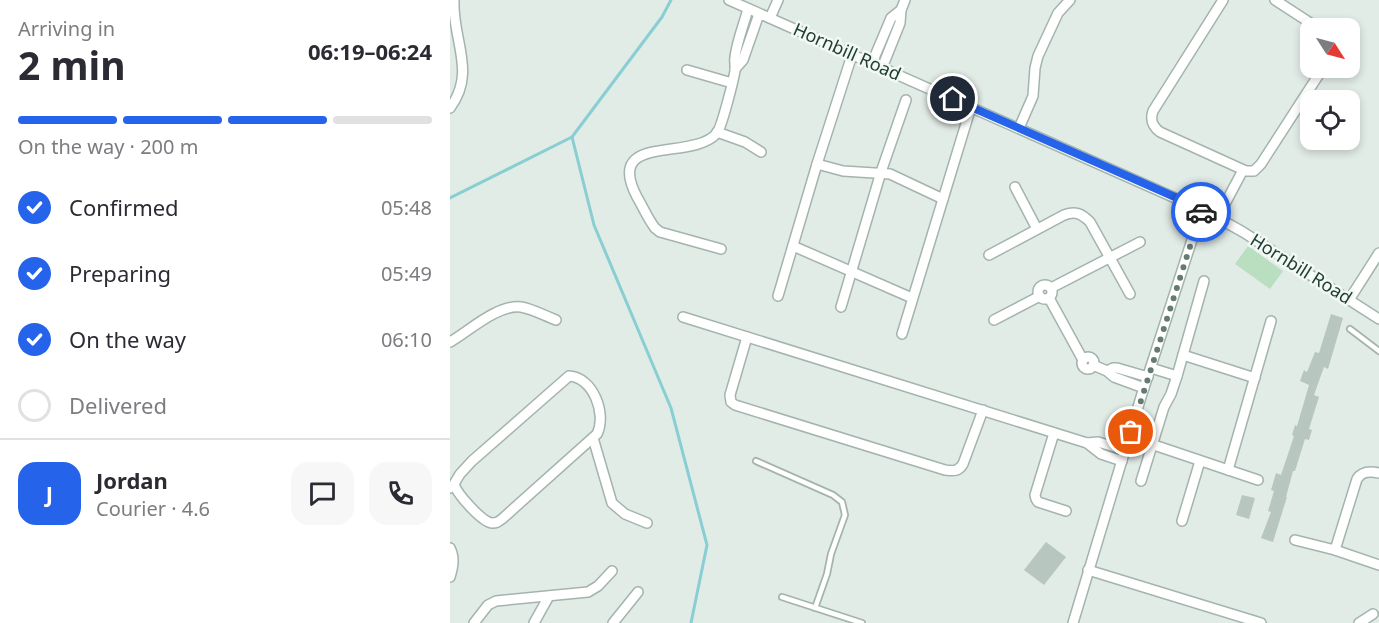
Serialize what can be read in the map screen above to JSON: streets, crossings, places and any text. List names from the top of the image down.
{
  "streets": {
    "street": ["Hornbill Road"]
  },
  "north": "bottom right",
  "page": {
    "heading": ["2 min", "Arriving in", "06:19–06:24"],
    "panel": ["Jordan", "Courier · 4.6"],
    "bar": "On the way · 200 m",
    "list": [
      ["Confirmed", "05:48"],
      ["Preparing", "05:49"],
      ["On the way", "06:10"],
      "Delivered"
    ],
    "round": "J"
  }
}
